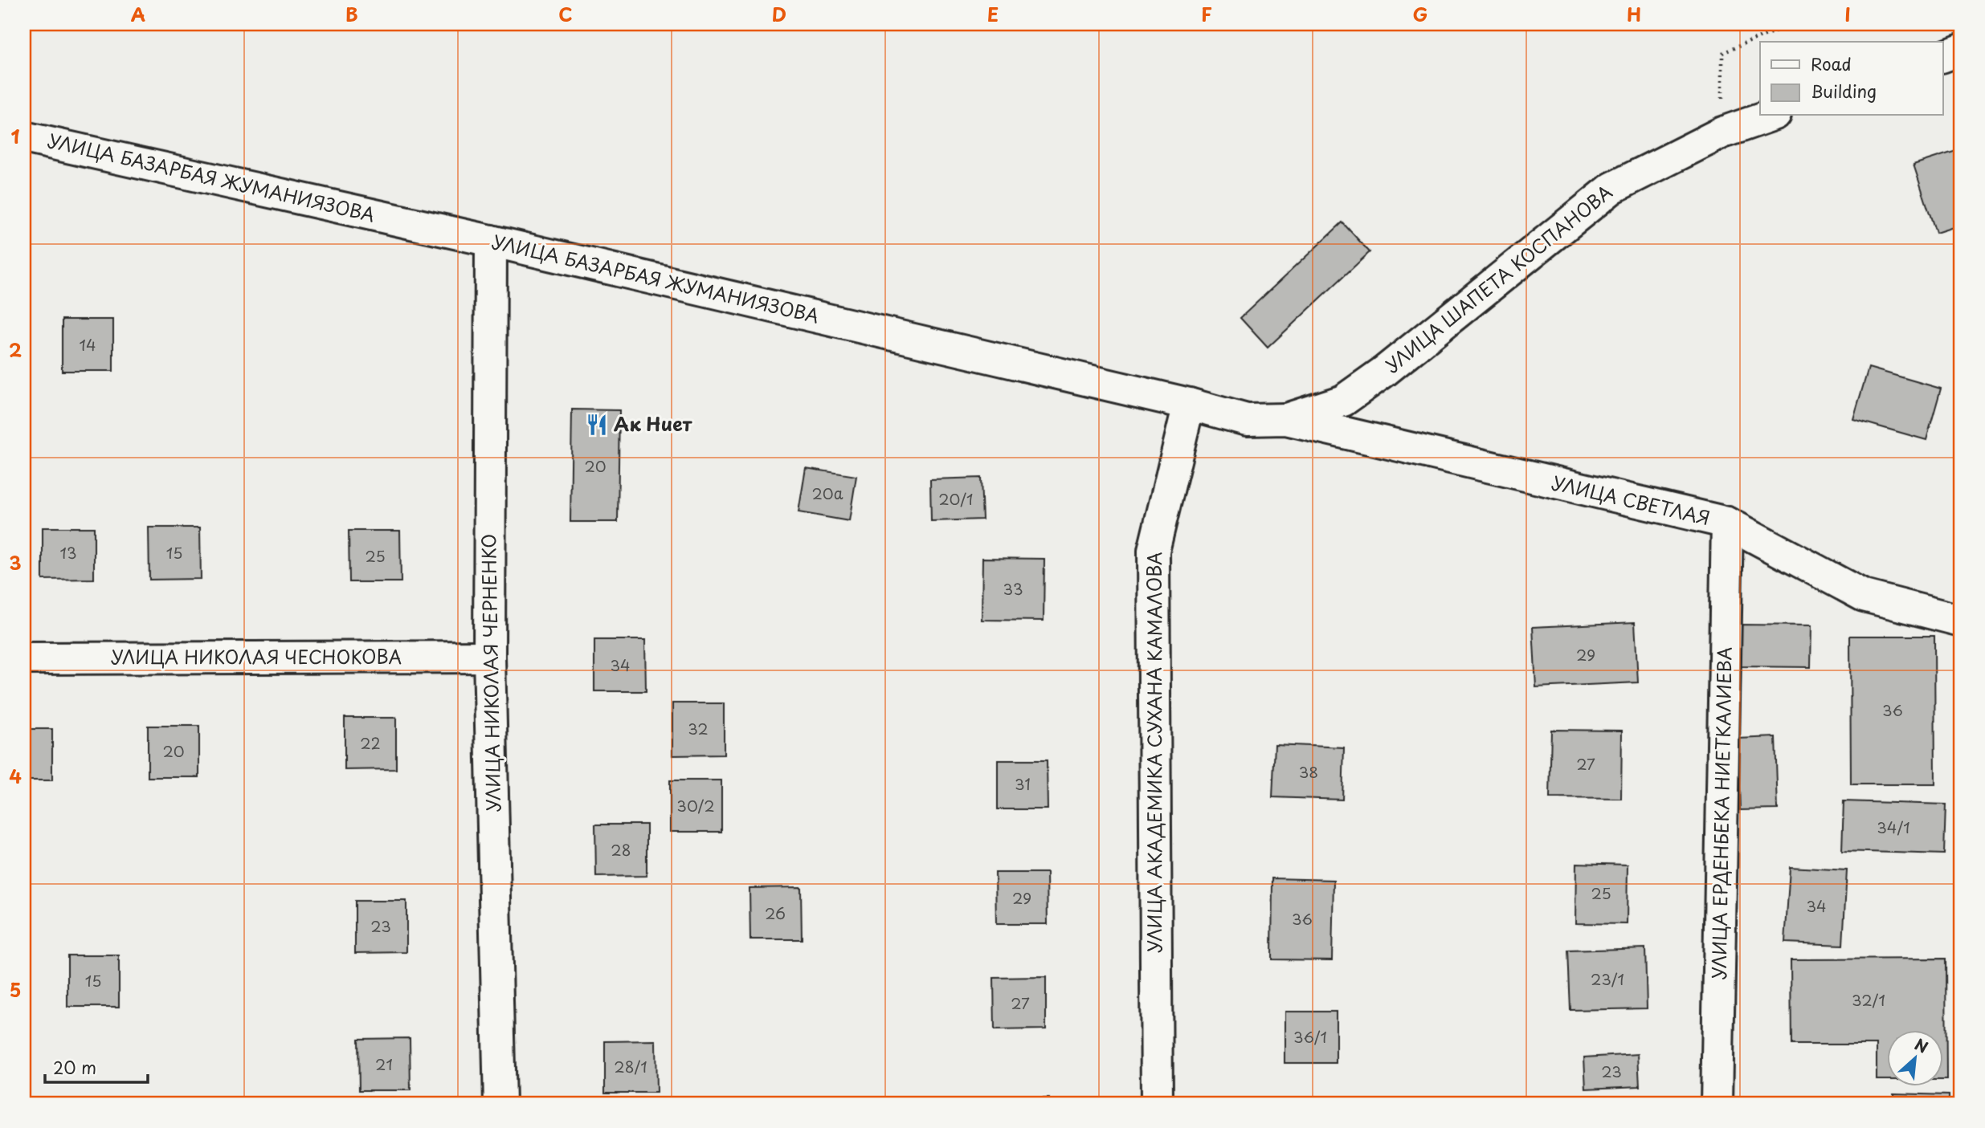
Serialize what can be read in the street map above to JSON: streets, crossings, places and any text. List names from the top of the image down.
{
  "streets": {
    "street": [
      "УЛИЦА БАЗАРБАЯ ЖУМАНИЯЗОВА",
      "УЛИЦА ШАПЕТА КОСПАНОВА",
      "УЛИЦА СВЕТЛАЯ",
      "УЛИЦА НИКОЛАЯ ЧЕСНОКОВА",
      "УЛИЦА НИКОЛАЯ ЧЕРНЕНКО",
      "УЛИЦА АКАДЕМИКА СУХАНА КАМАЛОВА",
      "УЛИЦА ЕРДЕНБЕКА НИЕТКАЛИЕВА"
    ]
  },
  "crossings": [
    ["УЛИЦА БАЗАРБАЯ ЖУМАНИЯЗОВА", "УЛИЦА ШАПЕТА КОСПАНОВА"],
    ["УЛИЦА БАЗАРБАЯ ЖУМАНИЯЗОВА", "УЛИЦА СВЕТЛАЯ"],
    ["УЛИЦА БАЗАРБАЯ ЖУМАНИЯЗОВА", "УЛИЦА НИКОЛАЯ ЧЕРНЕНКО"],
    ["УЛИЦА БАЗАРБАЯ ЖУМАНИЯЗОВА", "УЛИЦА АКАДЕМИКА СУХАНА КАМАЛОВА"],
    ["УЛИЦА ШАПЕТА КОСПАНОВА", "УЛИЦА СВЕТЛАЯ"],
    ["УЛИЦА СВЕТЛАЯ", "УЛИЦА ЕРДЕНБЕКА НИЕТКАЛИЕВА"],
    ["УЛИЦА НИКОЛАЯ ЧЕСНОКОВА", "УЛИЦА НИКОЛАЯ ЧЕРНЕНКО"]
  ],
  "places": {
    "restaurant": ["Ак Ниет"]
  },
  "house_numbers": [
    "14",
    "20",
    "20а",
    "20/1",
    "13",
    "15",
    "25",
    "33",
    "29",
    "34",
    "36",
    "32",
    "22",
    "20",
    "27",
    "38",
    "31",
    "30/2",
    "34/1",
    "28",
    "25",
    "29",
    "34",
    "26",
    "36",
    "23",
    "23/1",
    "15",
    "32/1",
    "27",
    "36/1",
    "21",
    "28/1",
    "23"
  ],
  "legend": ["Road", "Building"],
  "scale_bar": "20 m",
  "north": "top right",
  "grid": {
    "columns": [
      "A",
      "B",
      "C",
      "D",
      "E",
      "F",
      "G",
      "H",
      "I"
    ],
    "rows": [
      "1",
      "2",
      "3",
      "4",
      "5"
    ]
  }
}
